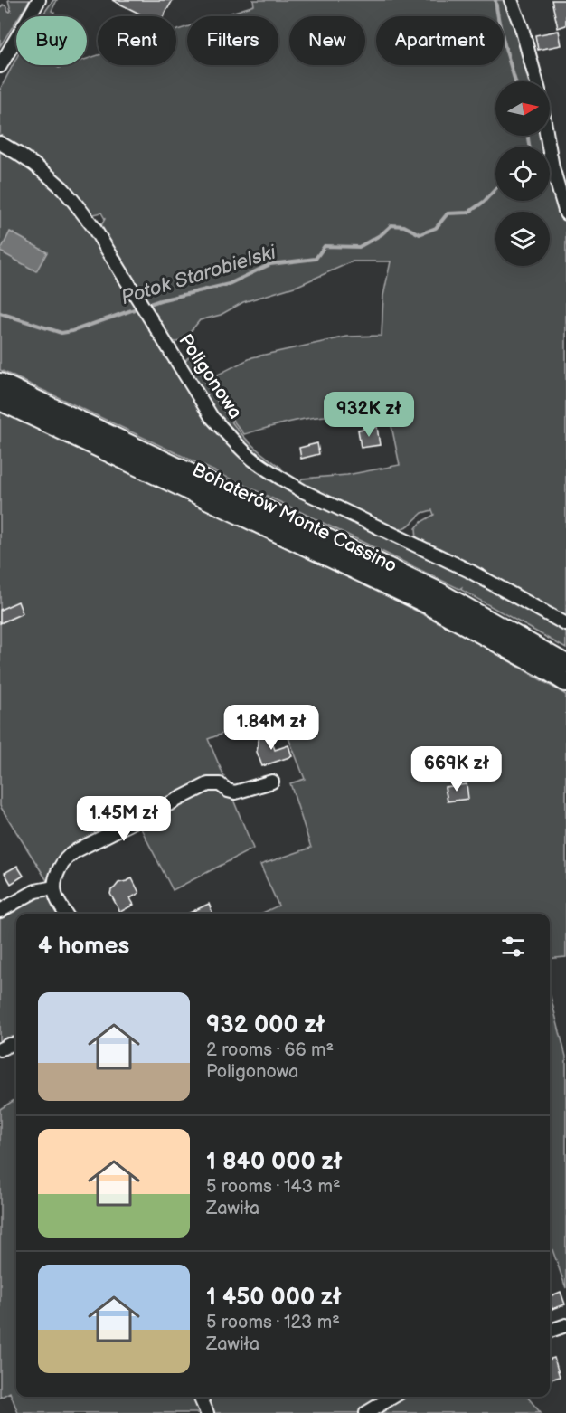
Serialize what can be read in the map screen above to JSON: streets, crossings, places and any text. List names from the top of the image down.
{
  "streets": {
    "highway": ["Bohaterów Monte Cassino"],
    "street": ["Poligonowa"]
  },
  "water": ["Potok Starobielski"],
  "north": "right",
  "page": {
    "chip": [
      "Buy",
      "Rent",
      "Filters",
      "New",
      "Apartment"
    ],
    "price": [
      "932K zł",
      "1.84M zł",
      "669K zł",
      "1.45M zł"
    ],
    "heading": "4 homes",
    "list": [
      {
        "name": "932 000 zł",
        "note": "2 rooms · 66 m² · Poligonowa"
      },
      {
        "name": "1 840 000 zł",
        "note": "5 rooms · 143 m² · Zawiła"
      },
      {
        "name": "1 450 000 zł",
        "note": "5 rooms · 123 m² · Zawiła"
      }
    ]
  }
}
